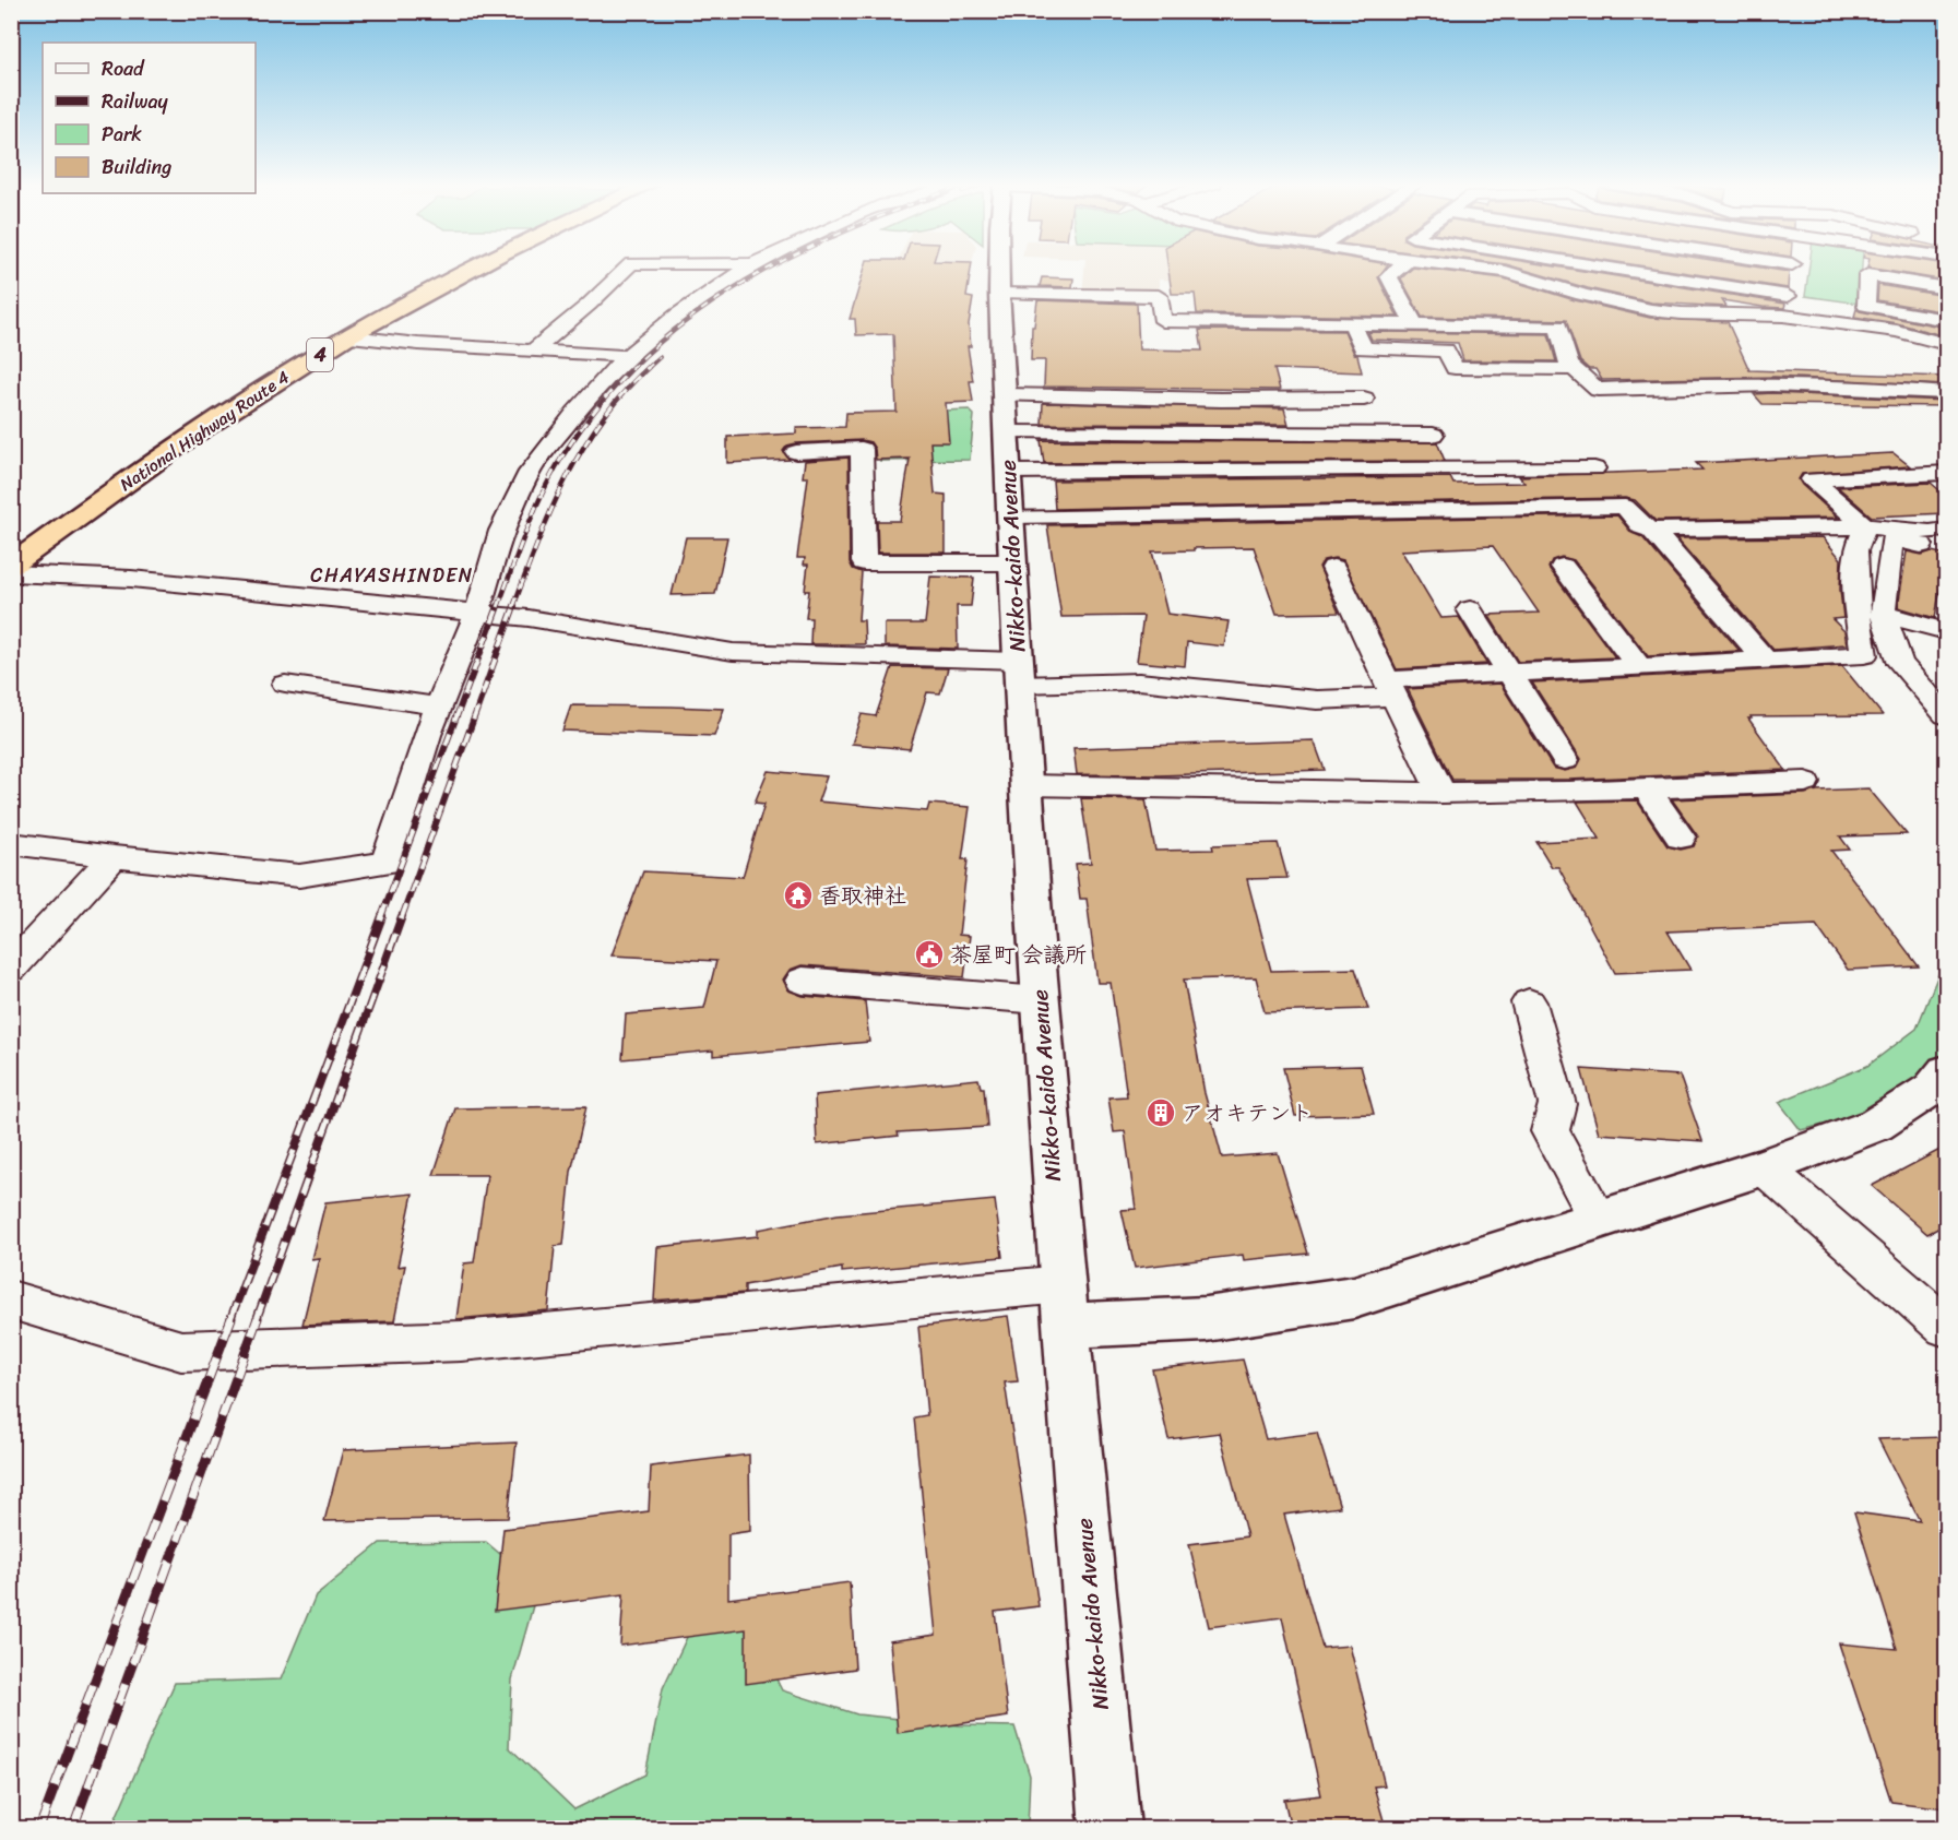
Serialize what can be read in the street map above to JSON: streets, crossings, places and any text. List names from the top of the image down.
{
  "streets": {
    "highway": ["4", "National Highway Route 4"],
    "main road": ["Nikko-kaido Avenue"]
  },
  "districts": ["CHAYASHINDEN"],
  "places": {
    "temple": ["香取神社"],
    "public building": ["茶屋町 会議所"],
    "building": ["アオキテント"]
  },
  "legend": [
    "Road",
    "Railway",
    "Park",
    "Building"
  ]
}
